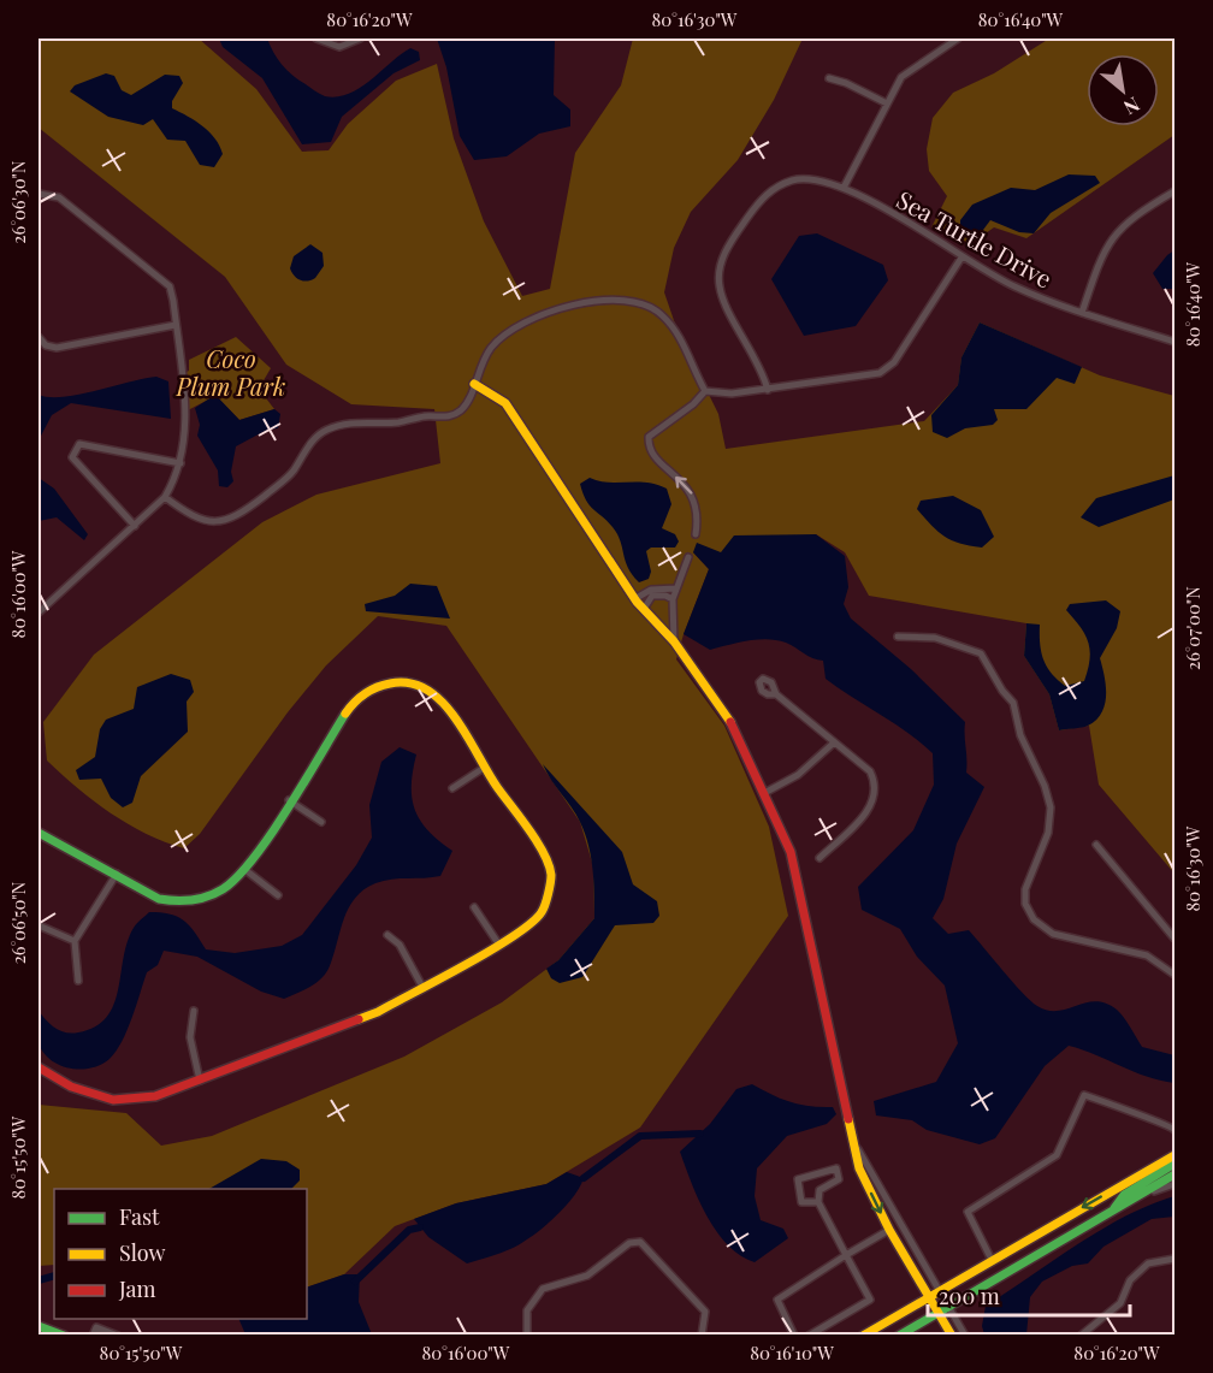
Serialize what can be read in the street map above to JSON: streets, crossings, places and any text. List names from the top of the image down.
{
  "streets": {
    "street": ["Sea Turtle Drive"]
  },
  "parks": ["Coco Plum Park"],
  "legend": ["Fast", "Slow", "Jam"],
  "scale_bar": "200 m",
  "north": "bottom right",
  "coordinates": [
    "80°16'20\"W",
    "80°16'30\"W",
    "80°16'40\"W",
    "26°06'30\"N",
    "80°16'00\"W",
    "26°07'00\"N",
    "26°06'50\"N",
    "80°15'50\"W",
    "80°16'10\"W"
  ]
}
